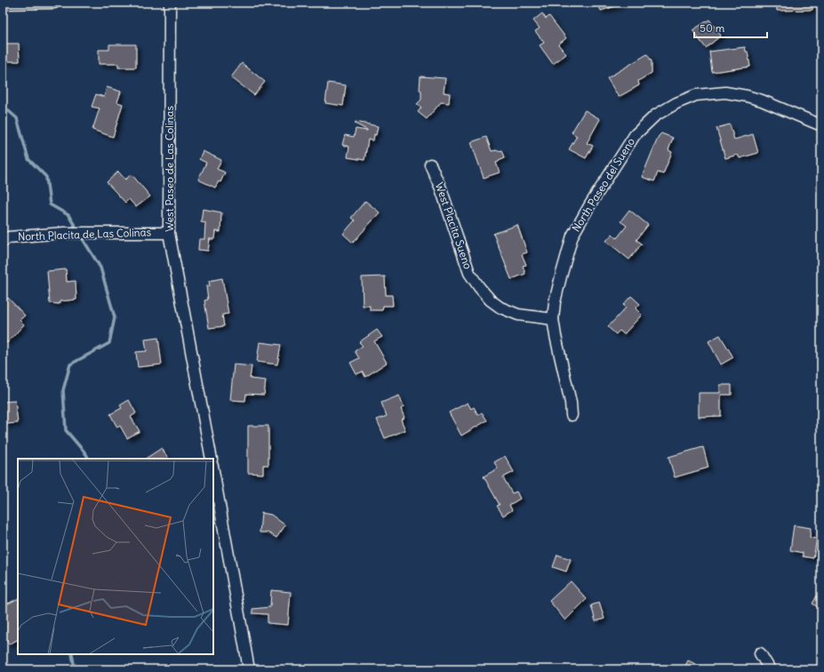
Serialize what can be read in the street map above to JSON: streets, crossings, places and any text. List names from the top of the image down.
{
  "streets": {
    "street": [
      "West Paseo de Las Colinas",
      "North Paseo del Sueno",
      "West Placita Sueno",
      "North Placita de Las Colinas"
    ]
  },
  "crossings": [
    ["West Paseo de Las Colinas", "North Placita de Las Colinas"],
    ["North Paseo del Sueno", "West Placita Sueno"]
  ],
  "scale_bar": "50 m"
}
